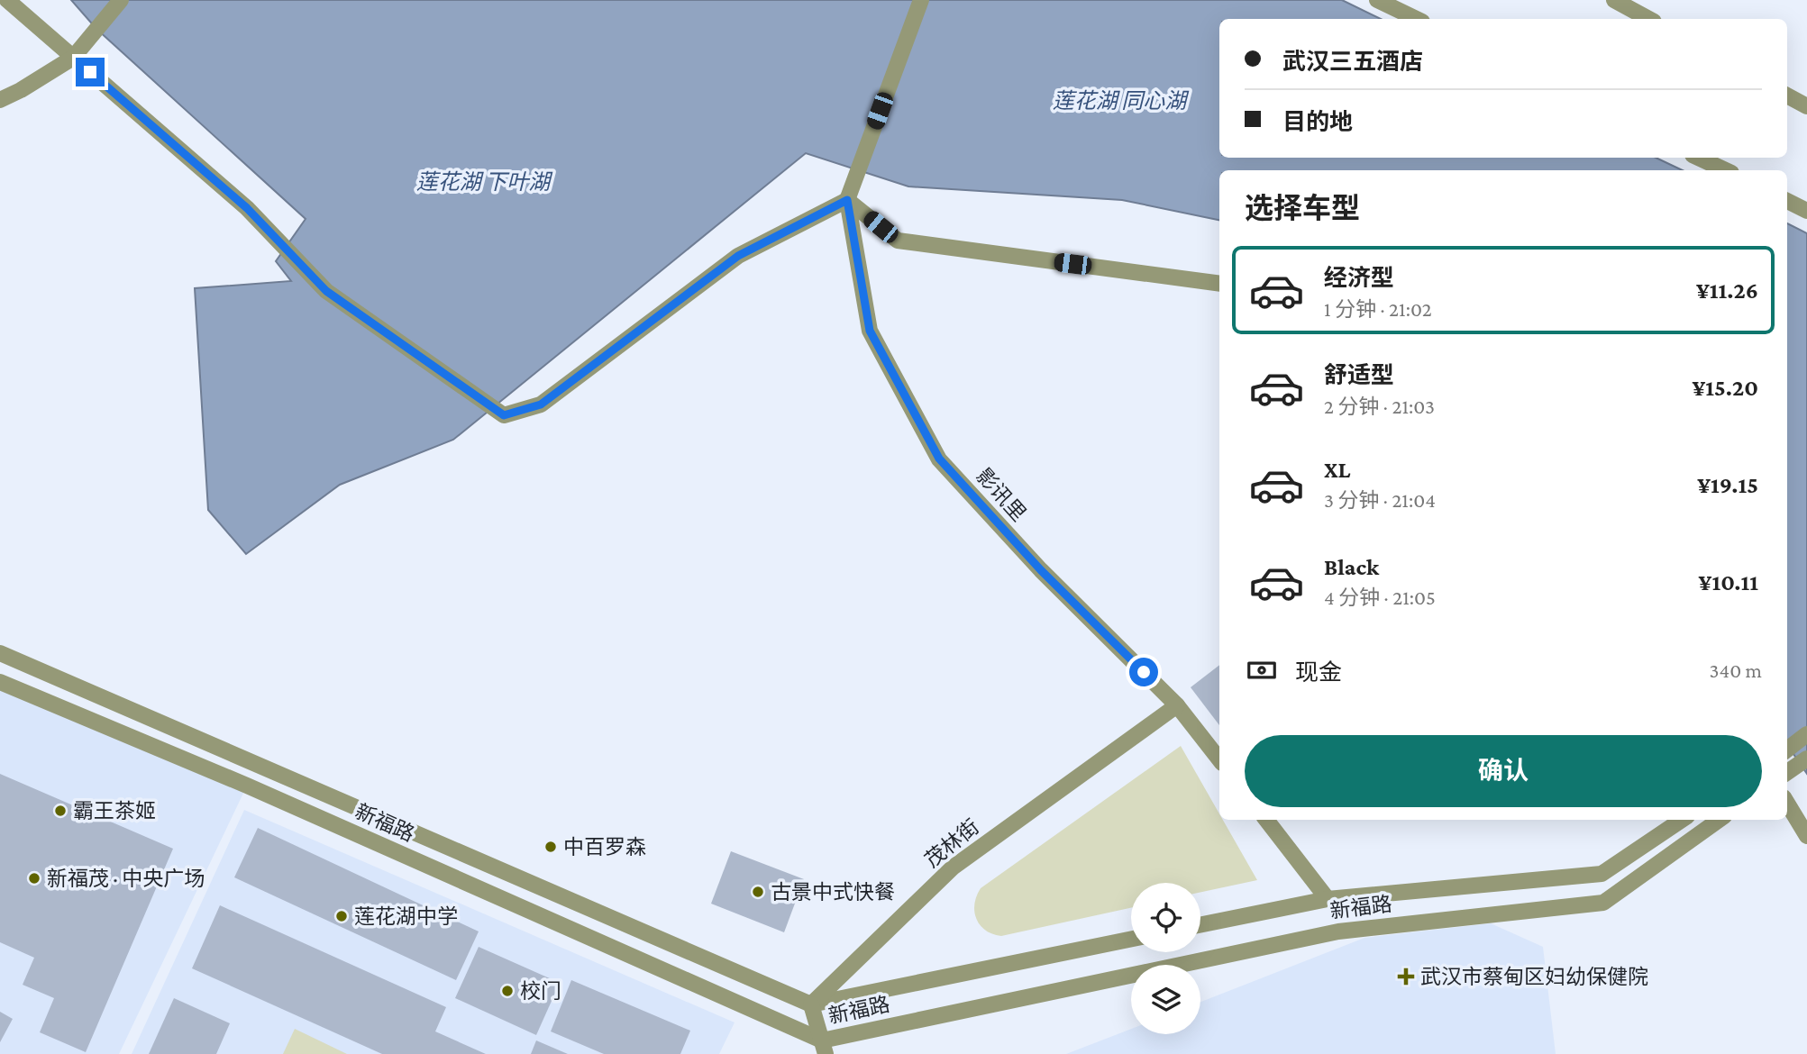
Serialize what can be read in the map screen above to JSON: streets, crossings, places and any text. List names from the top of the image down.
{
  "streets": {
    "street": ["影讯里", "新福路", "茂林街"]
  },
  "crossings": [
    ["影讯里", "茂林街"],
    ["新福路", "茂林街"]
  ],
  "water": ["莲花湖 同心湖", "莲花湖 下叶湖"],
  "places": {
    "other": [
      "霸王茶姬",
      "中百罗森",
      "新福茂 · 中央广场",
      "古景中式快餐",
      "莲花湖中学",
      "校门"
    ],
    "health": ["武汉市蔡甸区妇幼保健院"]
  },
  "page": {
    "banner": ["武汉三五酒店", "目的地"],
    "heading": "选择车型",
    "list": [
      {
        "name": "经济型",
        "note": "1 分钟 · 21:02",
        "value": "¥11.26"
      },
      {
        "name": "舒适型",
        "note": "2 分钟 · 21:03",
        "value": "¥15.20"
      },
      {
        "name": "XL",
        "note": "3 分钟 · 21:04",
        "value": "¥19.15"
      },
      {
        "name": "Black",
        "note": "4 分钟 · 21:05",
        "value": "¥10.11"
      }
    ],
    "pay": ["现金", "340 m"],
    "buttons": "确认"
  }
}
